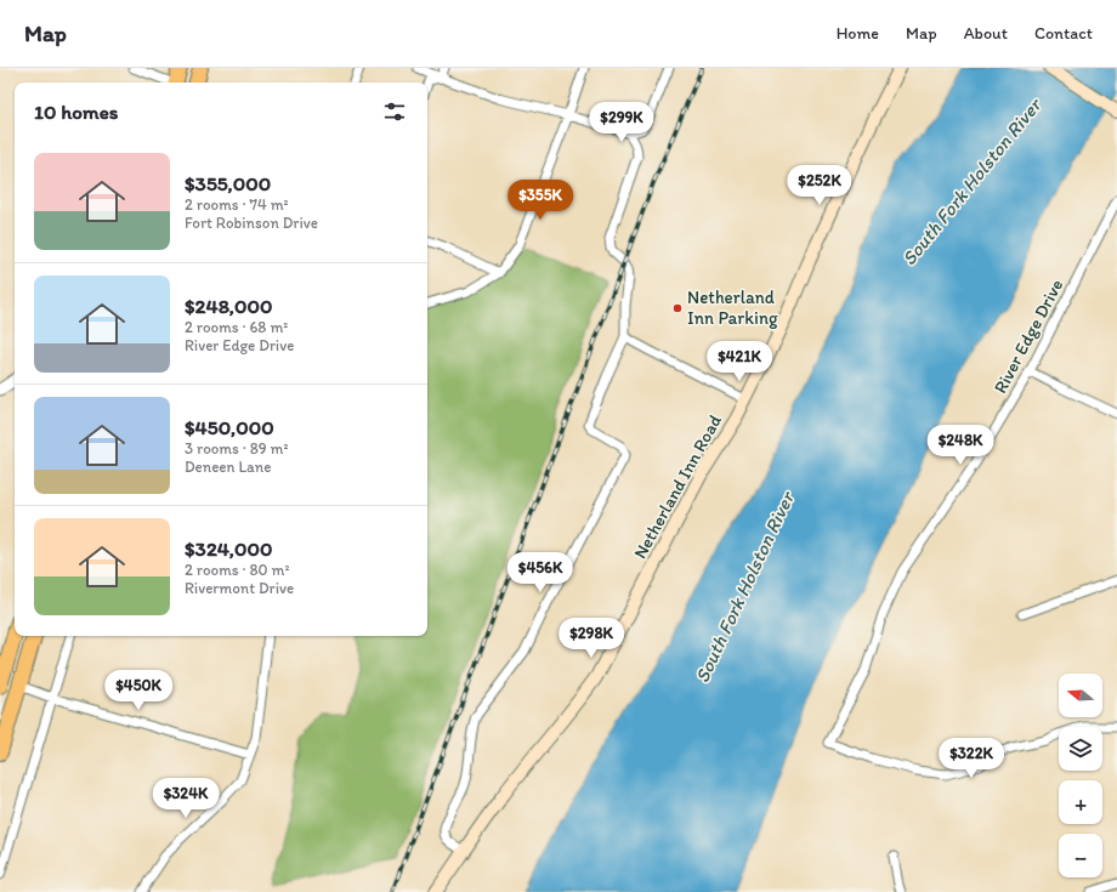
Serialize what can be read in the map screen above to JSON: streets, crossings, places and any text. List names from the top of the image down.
{
  "streets": {
    "main road": ["Netherland Inn Road"],
    "street": ["River Edge Drive"]
  },
  "water": ["South Fork Holston River"],
  "places": ["Netherland Inn Parking"],
  "north": "left",
  "page": {
    "header": "Map",
    "nav": [
      "Home",
      "Map",
      "About",
      "Contact"
    ],
    "heading": "10 homes",
    "price": [
      "$299K",
      "$252K",
      "$355K",
      "$421K",
      "$248K",
      "$456K",
      "$298K",
      "$450K",
      "$322K",
      "$324K"
    ],
    "list": [
      {
        "name": "$355,000",
        "note": "2 rooms · 74 m² · Fort Robinson Drive"
      },
      {
        "name": "$248,000",
        "note": "2 rooms · 68 m² · River Edge Drive"
      },
      {
        "name": "$450,000",
        "note": "3 rooms · 89 m² · Deneen Lane"
      },
      {
        "name": "$324,000",
        "note": "2 rooms · 80 m² · Rivermont Drive"
      }
    ],
    "map_buttons": ["+", "−"]
  }
}
